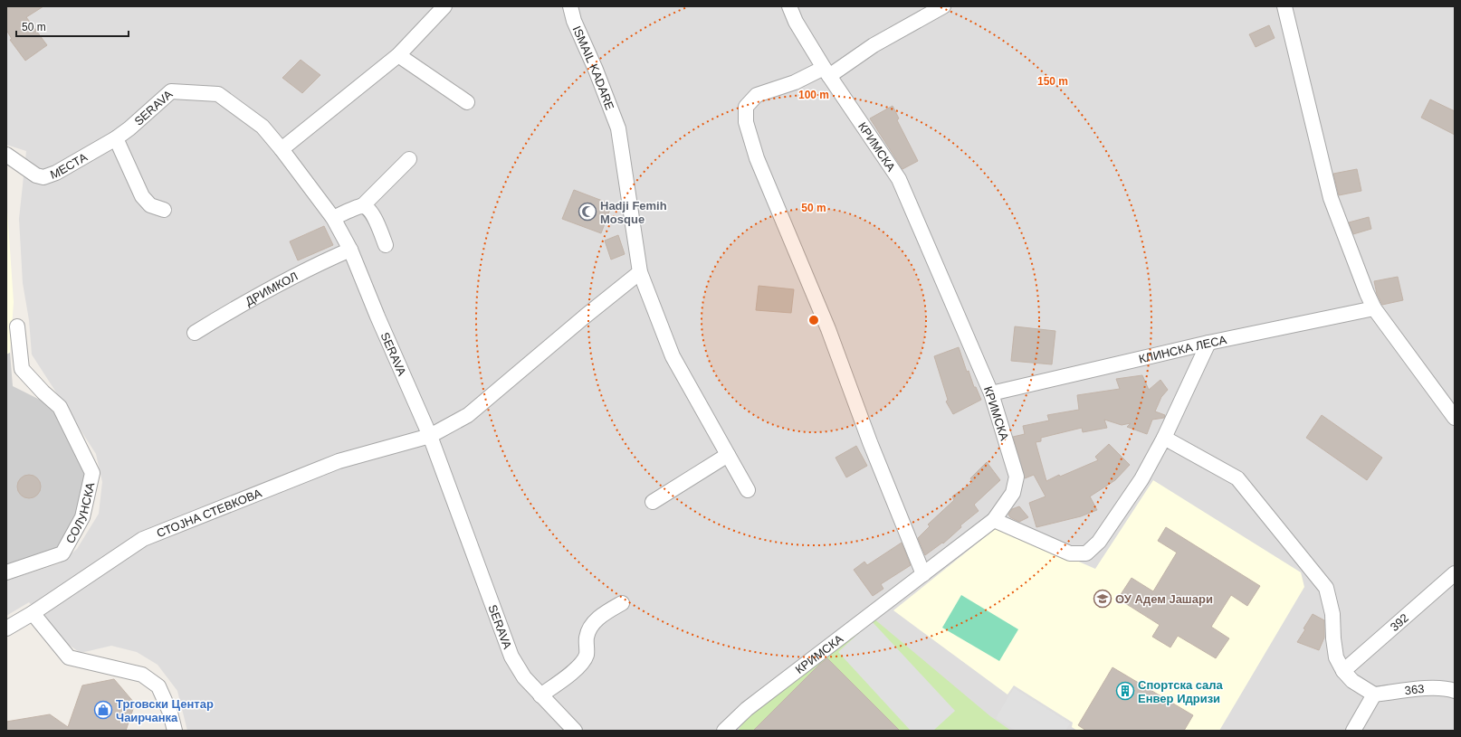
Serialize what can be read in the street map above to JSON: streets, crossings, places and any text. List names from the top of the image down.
{
  "streets": {
    "street": [
      "ISMAIL KADARE",
      "SERAVA",
      "КРИМСКА",
      "МЕСТА",
      "ДРИМКОЛ",
      "КЛИНСКА ЛЕСА",
      "СОЛУНСКА",
      "СТОЈНА СТЕВКОВА",
      "392",
      "363"
    ]
  },
  "crossings": [
    ["ISMAIL KADARE", "СТОЈНА СТЕВКОВА"],
    ["SERAVA", "МЕСТА"],
    ["SERAVA", "ДРИМКОЛ"],
    ["SERAVA", "СТОЈНА СТЕВКОВА"],
    ["КРИМСКА", "КЛИНСКА ЛЕСА"]
  ],
  "places": {
    "mosque": ["Hadji Femih Mosque"],
    "school or university": ["ОУ Адем Јашари"],
    "building": ["Спортска сала Енвер Идризи"],
    "shop": ["Трговски Центар Чаирчанка"]
  },
  "scale_bar": "50 m",
  "rings": ["150 m", "100 m", "50 m"]
}
